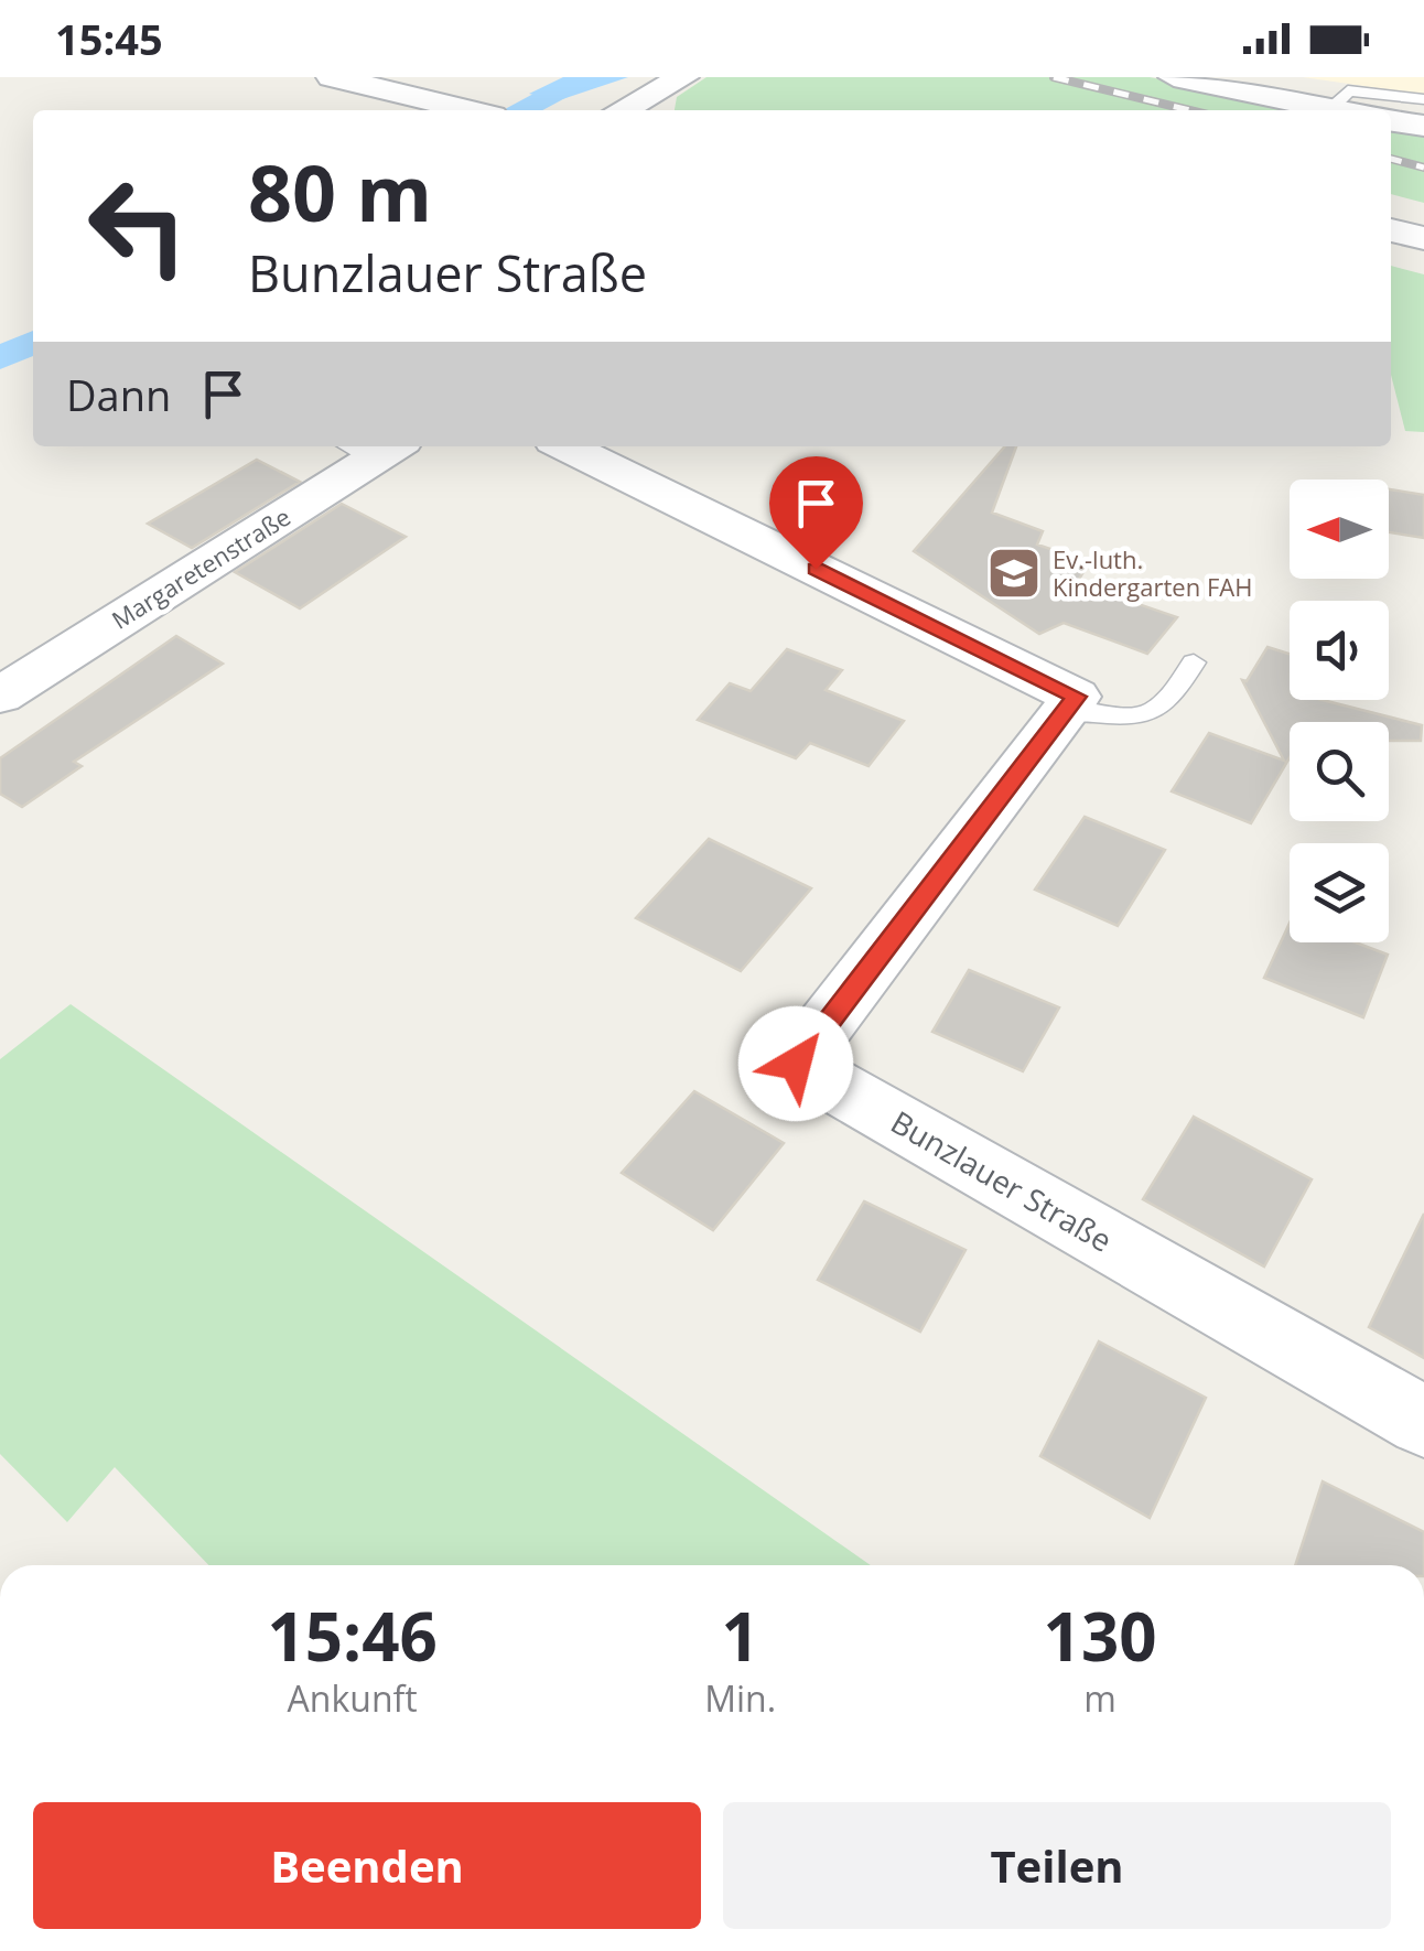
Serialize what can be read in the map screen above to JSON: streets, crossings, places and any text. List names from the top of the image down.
{
  "streets": {
    "street": ["Margaretenstraße", "Bunzlauer Straße"]
  },
  "places": {
    "school or university": ["Ev.-luth. Kindergarten FAH"]
  },
  "north": "left",
  "page": {
    "status": "15:45",
    "turn": ["80 m", "Bunzlauer Straße"],
    "then": "Dann",
    "eta": [
      "15:46",
      "Ankunft",
      "1",
      "Min.",
      "130",
      "m"
    ],
    "buttons": ["Beenden", "Teilen"]
  }
}
